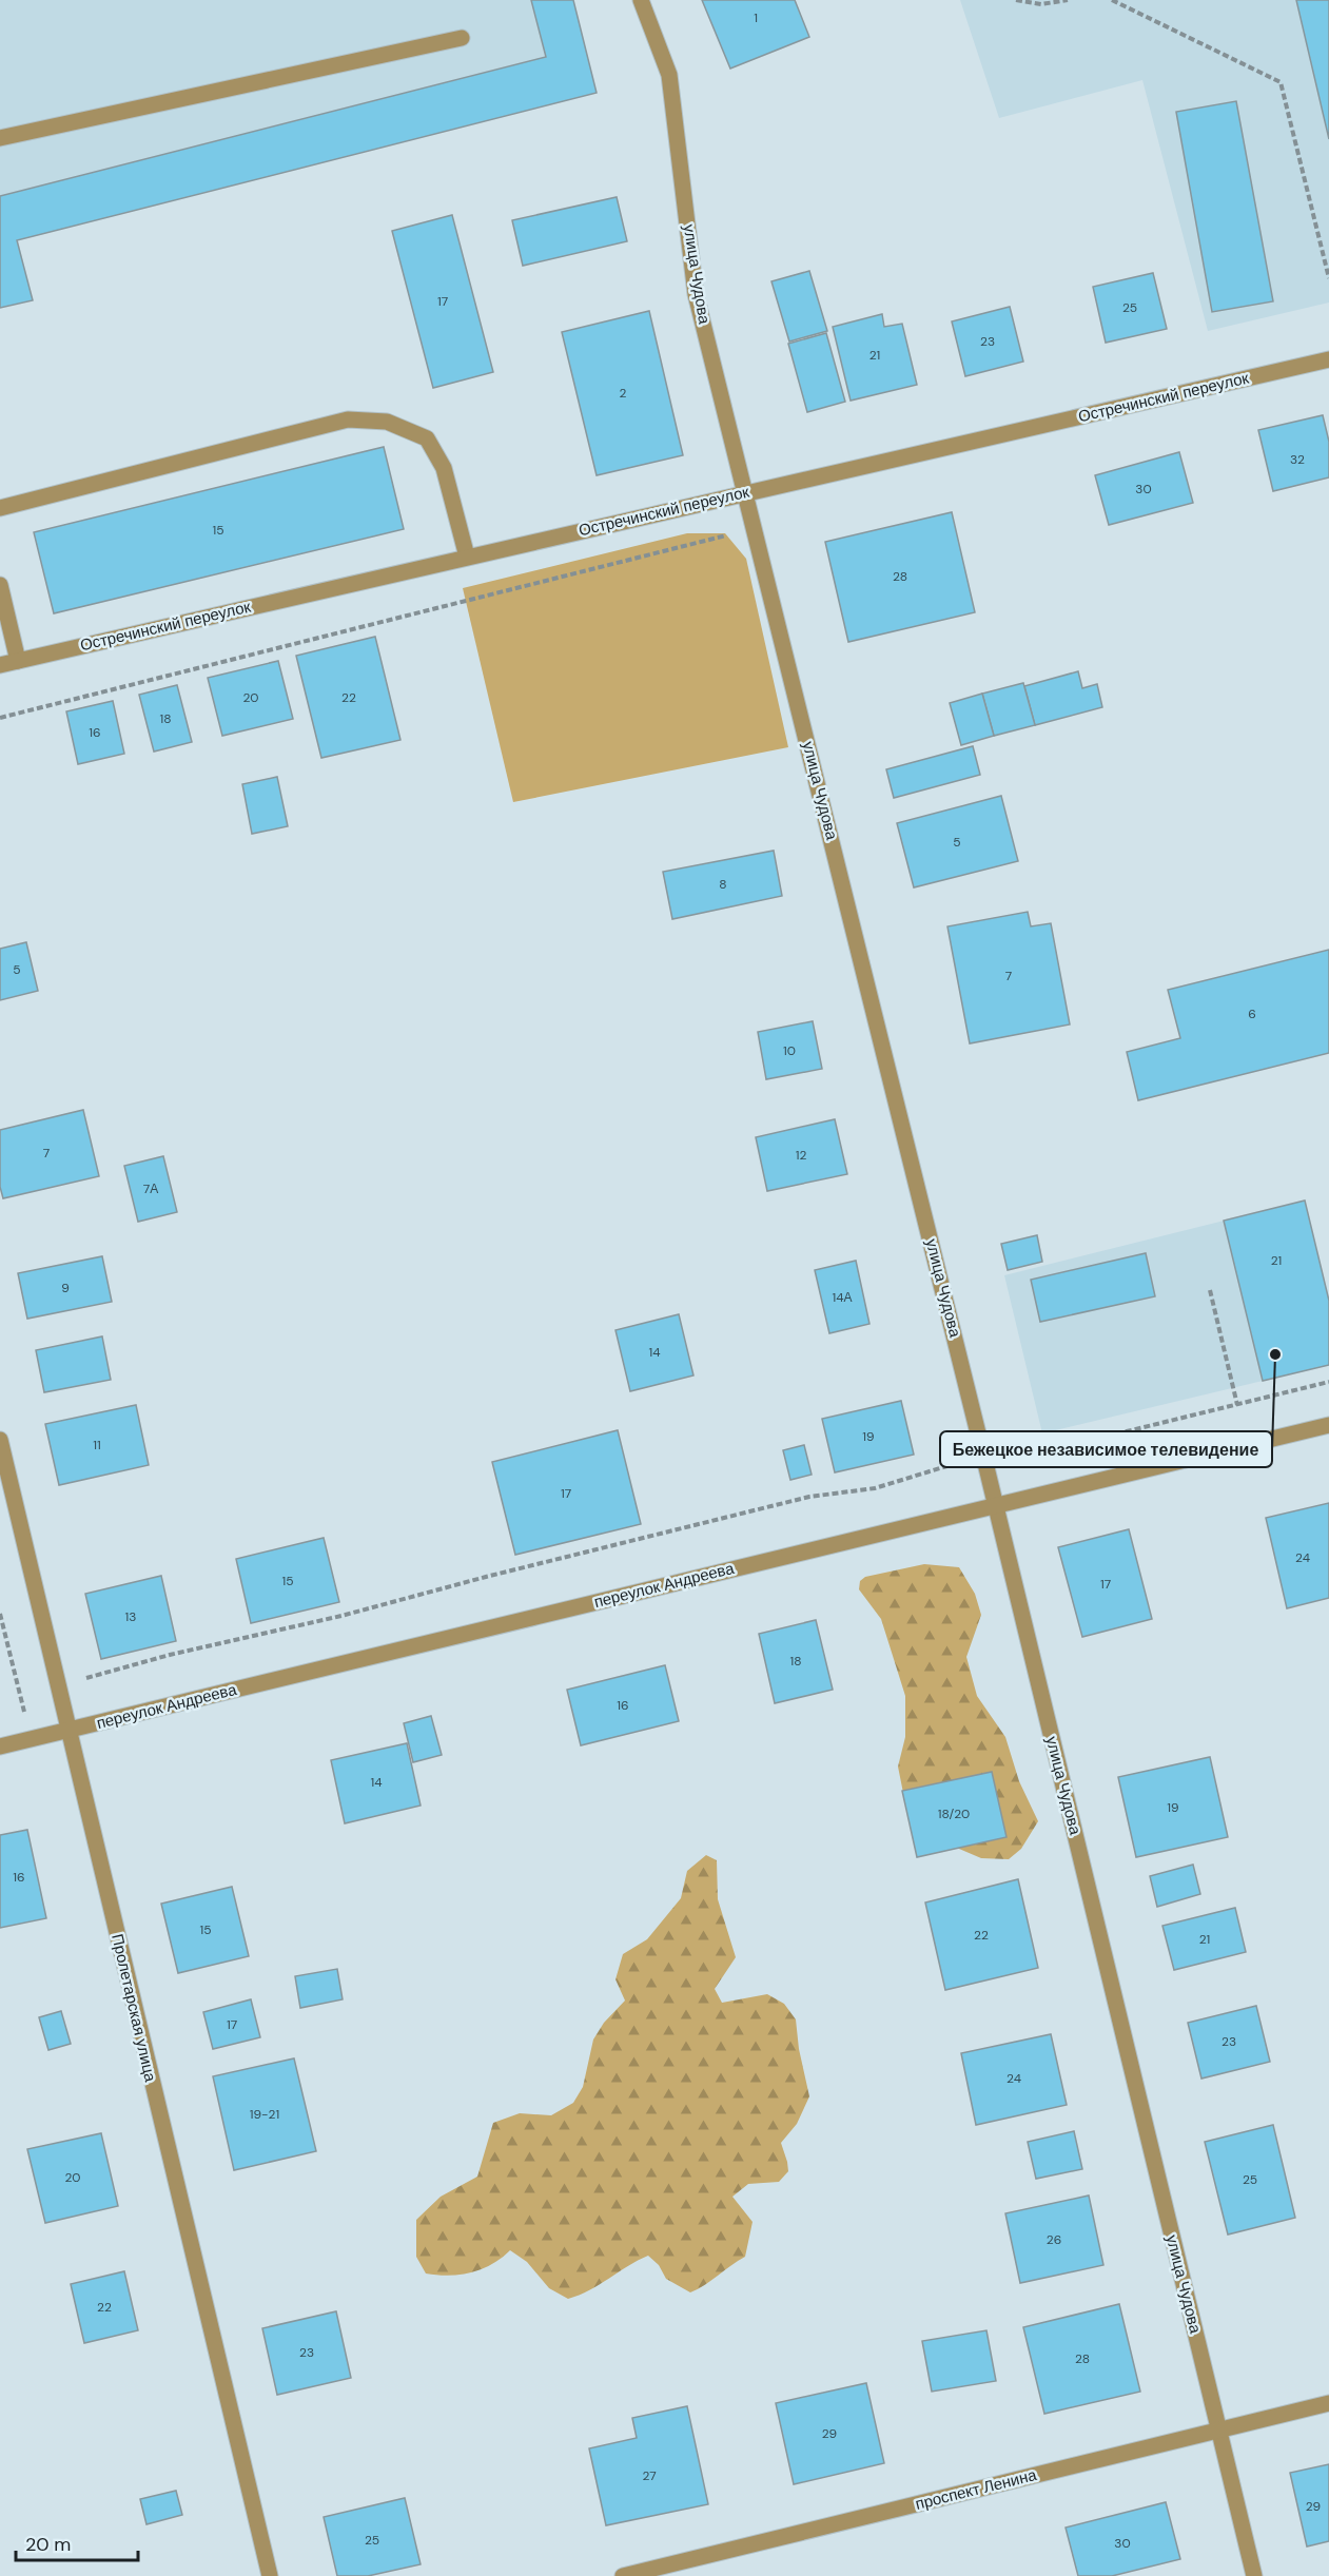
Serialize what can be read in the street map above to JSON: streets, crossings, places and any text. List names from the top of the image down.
{
  "streets": {
    "street": [
      "улица Чудова",
      "Остречинский переулок",
      "переулок Андреева",
      "Пролетарская улица",
      "проспект Ленина"
    ]
  },
  "crossings": [
    ["улица Чудова", "Остречинский переулок"],
    ["улица Чудова", "переулок Андреева"],
    ["улица Чудова", "проспект Ленина"],
    ["переулок Андреева", "Пролетарская улица"]
  ],
  "places": ["Бежецкое независимое телевидение"],
  "house_numbers": [
    "1",
    "17",
    "25",
    "23",
    "21",
    "2",
    "32",
    "30",
    "15",
    "28",
    "20",
    "22",
    "18",
    "16",
    "5",
    "8",
    "5",
    "7",
    "6",
    "10",
    "7",
    "12",
    "7А",
    "21",
    "9",
    "14А",
    "14",
    "19",
    "11",
    "17",
    "24",
    "15",
    "17",
    "13",
    "18",
    "16",
    "14",
    "19",
    "18/20",
    "16",
    "15",
    "22",
    "21",
    "17",
    "23",
    "24",
    "19-21",
    "20",
    "25",
    "26",
    "22",
    "23",
    "28",
    "29",
    "27",
    "29",
    "25",
    "30"
  ],
  "scale_bar": "20 m"
}
